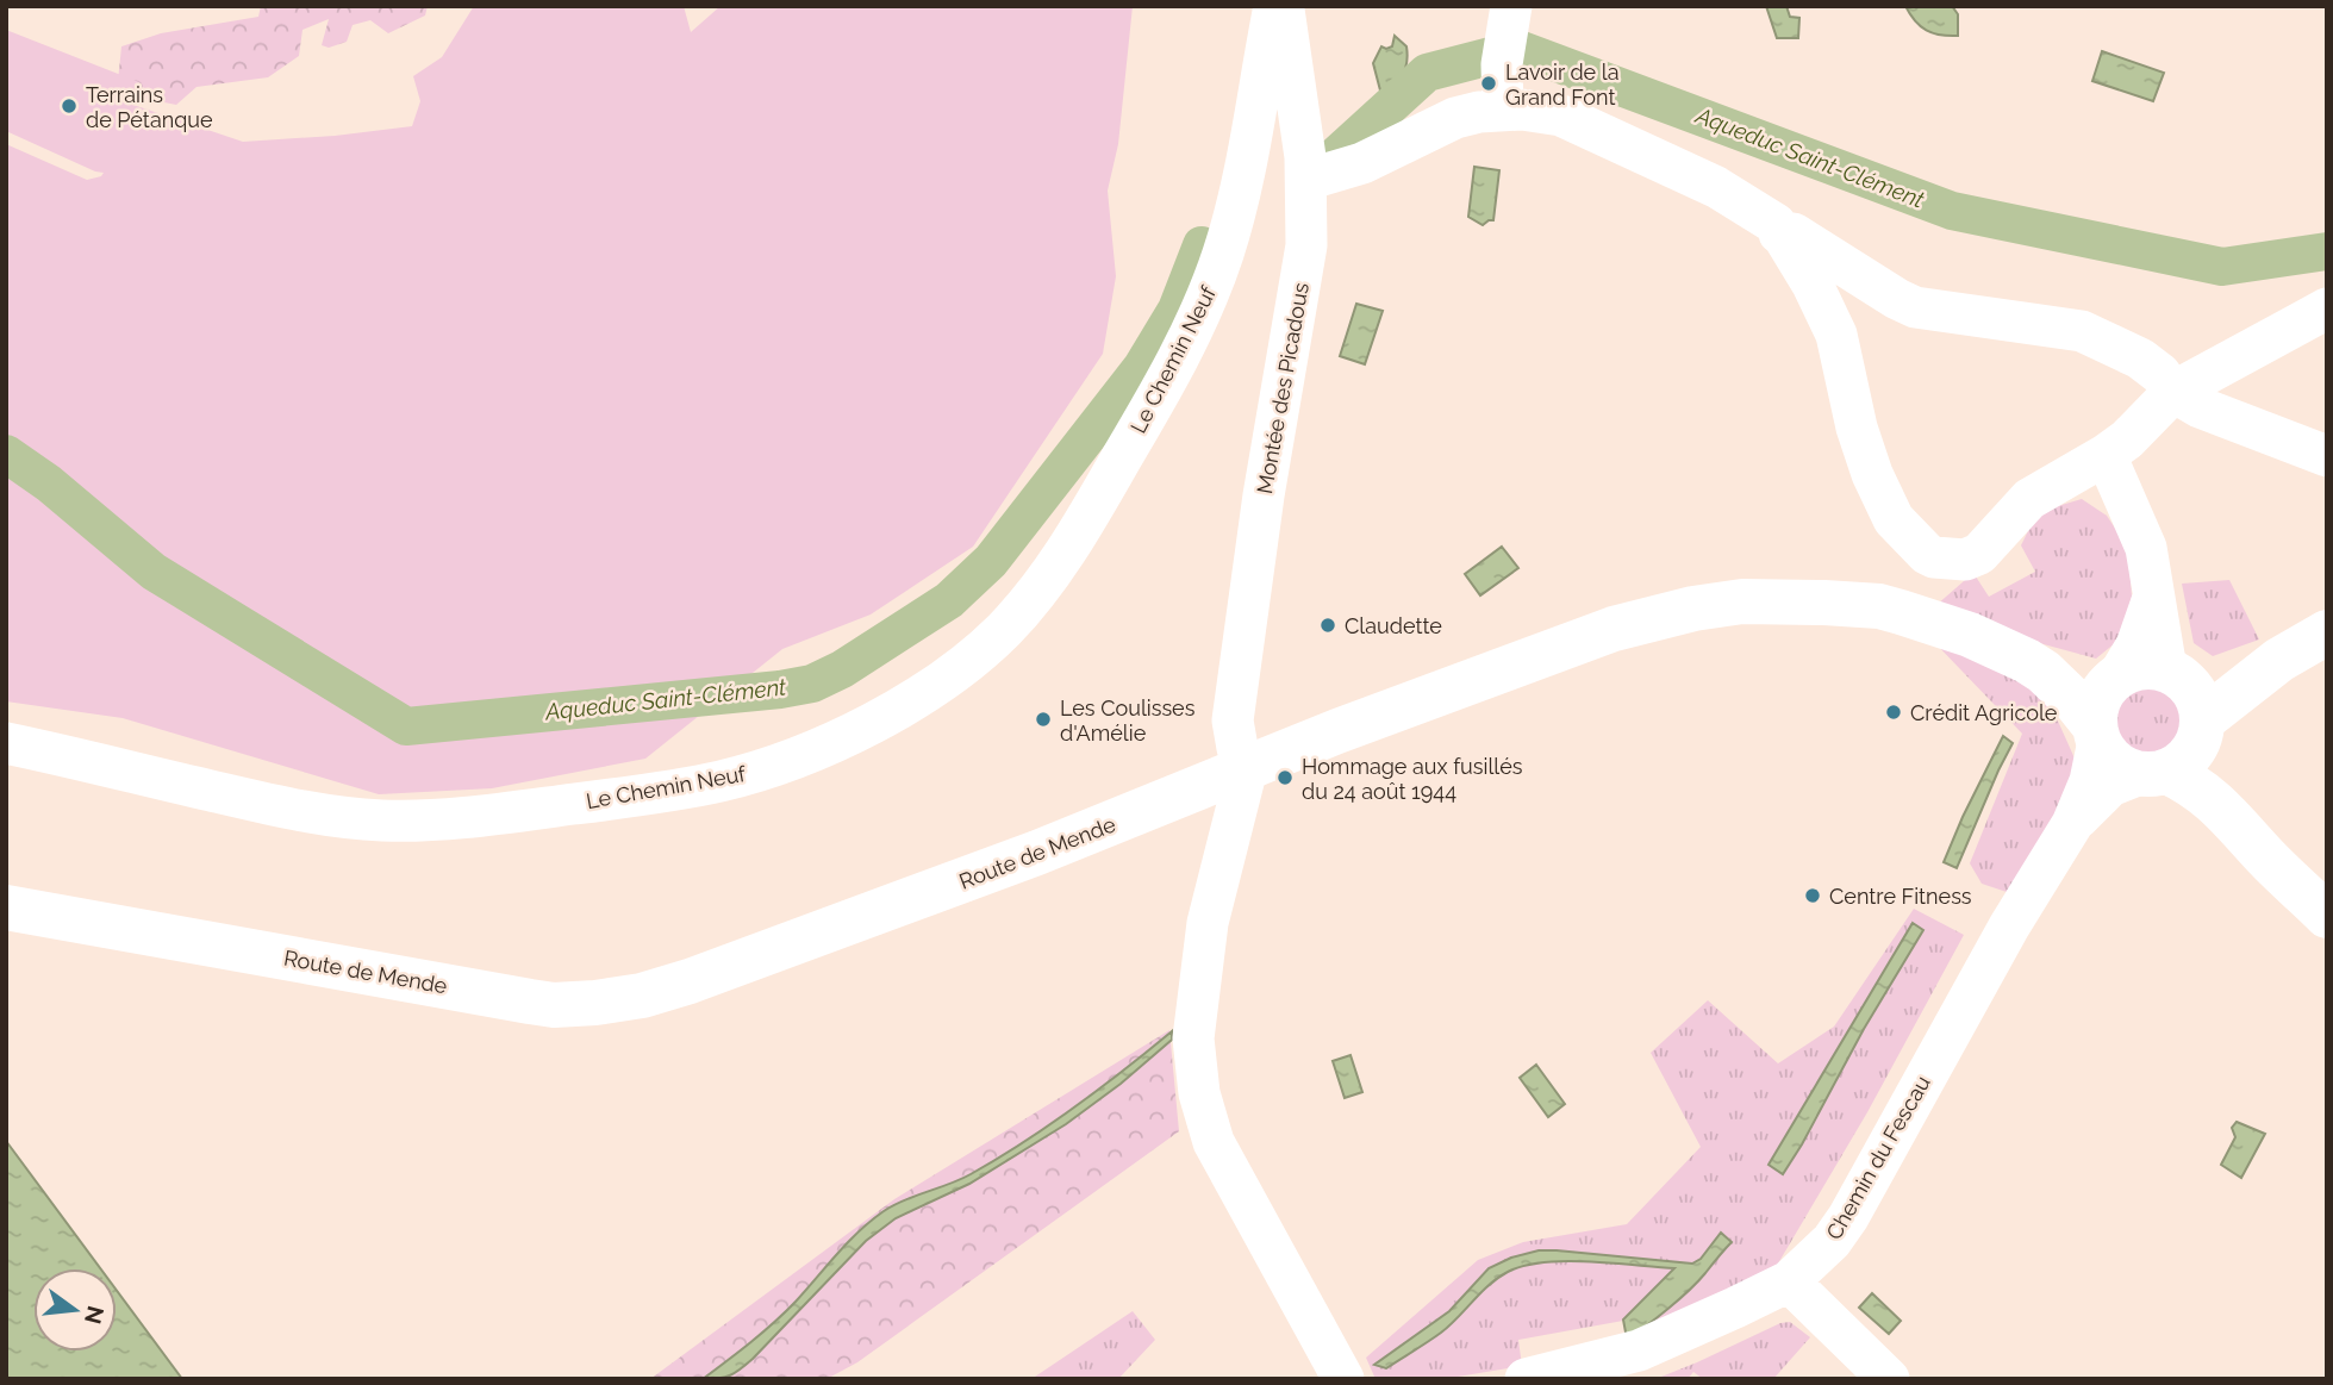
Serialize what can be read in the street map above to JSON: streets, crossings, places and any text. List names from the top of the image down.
{
  "streets": {
    "street": [
      "Le Chemin Neuf",
      "Montée des Picadous",
      "Route de Mende",
      "Chemin du Fescau"
    ]
  },
  "crossings": [
    ["Montée des Picadous", "Route de Mende"],
    ["Route de Mende", "Chemin du Fescau"]
  ],
  "water": ["Aqueduc Saint-Clément"],
  "places": [
    "Lavoir de la Grand Font",
    "Terrains de Pétanque",
    "Claudette",
    "Crédit Agricole",
    "Les Coulisses d'Amélie",
    "Hommage aux fusillés du 24 août 1944",
    "Centre Fitness"
  ],
  "north": "right"
}
